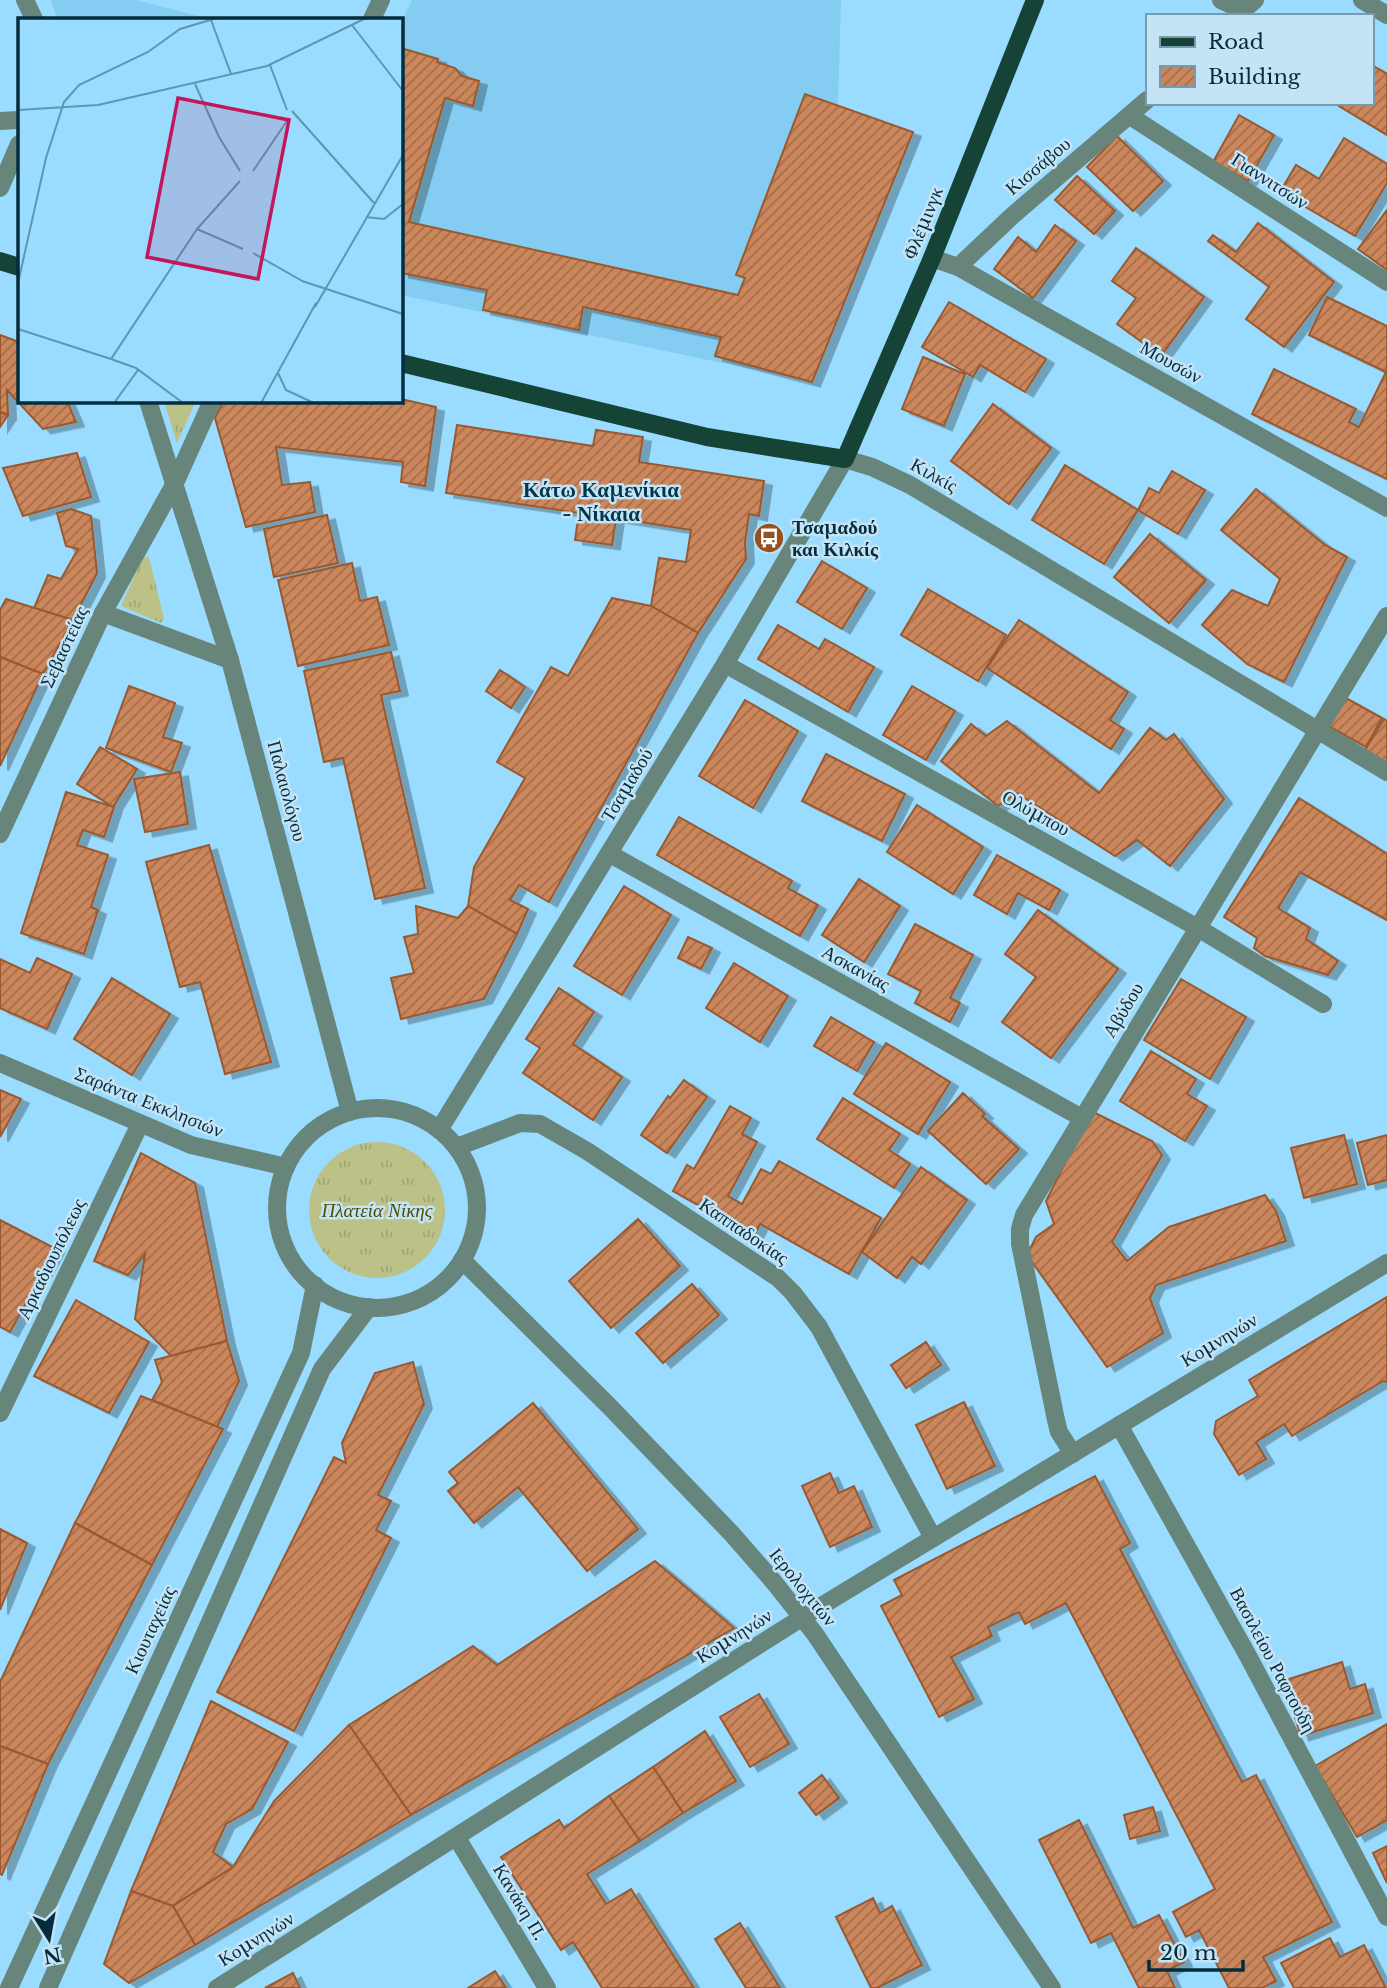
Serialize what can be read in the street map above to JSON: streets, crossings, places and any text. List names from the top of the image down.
{
  "streets": {
    "main road": ["Φλέμινγκ", "Κιλκίς"],
    "street": [
      "Κισσάβου",
      "Γιαννιτσών",
      "Μουσών",
      "Σεβαστείας",
      "Τσαμαδού",
      "Παλαιολόγου",
      "Ολύμπου",
      "Ασκανίας",
      "Αβύδου",
      "Σαράντα Εκκλησιών",
      "Καππαδοκίας",
      "Αρκαδιουπόλεως",
      "Κομνηνών",
      "Ιερολοχιτών",
      "Κιουταχείας",
      "Βασιλείου Ραφτούδη",
      "Κανάκη Π."
    ]
  },
  "crossings": [
    ["Κισσάβου", "Γιαννιτσών"],
    ["Κισσάβου", "Μουσών"],
    ["Φλέμινγκ", "Μουσών"],
    ["Φλέμινγκ", "Κιλκίς"],
    ["Φλέμινγκ", "Τσαμαδού"],
    ["Κιλκίς", "Τσαμαδού"],
    ["Κιλκίς", "Αβύδου"],
    ["Σεβαστείας", "Παλαιολόγου"],
    ["Τσαμαδού", "Παλαιολόγου"],
    ["Τσαμαδού", "Ολύμπου"],
    ["Τσαμαδού", "Ασκανίας"],
    ["Τσαμαδού", "Σαράντα Εκκλησιών"],
    ["Τσαμαδού", "Καππαδοκίας"],
    ["Τσαμαδού", "Ιερολοχιτών"],
    ["Τσαμαδού", "Κιουταχείας"],
    ["Παλαιολόγου", "Σαράντα Εκκλησιών"],
    ["Παλαιολόγου", "Καππαδοκίας"],
    ["Παλαιολόγου", "Ιερολοχιτών"],
    ["Παλαιολόγου", "Κιουταχείας"],
    ["Ολύμπου", "Αβύδου"],
    ["Ασκανίας", "Αβύδου"],
    ["Αβύδου", "Κομνηνών"],
    ["Σαράντα Εκκλησιών", "Καππαδοκίας"],
    ["Σαράντα Εκκλησιών", "Αρκαδιουπόλεως"],
    ["Σαράντα Εκκλησιών", "Ιερολοχιτών"],
    ["Σαράντα Εκκλησιών", "Κιουταχείας"],
    ["Καππαδοκίας", "Κομνηνών"],
    ["Καππαδοκίας", "Ιερολοχιτών"],
    ["Καππαδοκίας", "Κιουταχείας"],
    ["Κομνηνών", "Ιερολοχιτών"],
    ["Κομνηνών", "Βασιλείου Ραφτούδη"],
    ["Κομνηνών", "Κανάκη Π."],
    ["Ιερολοχιτών", "Κιουταχείας"]
  ],
  "districts": ["Κάτω Καμενίκια - Νίκαια"],
  "parks": ["Πλατεία Νίκης"],
  "places": {
    "bus stop": ["Τσαμαδού και Κιλκίς"]
  },
  "legend": ["Road", "Building"],
  "scale_bar": "20 m",
  "north": "bottom"
}
